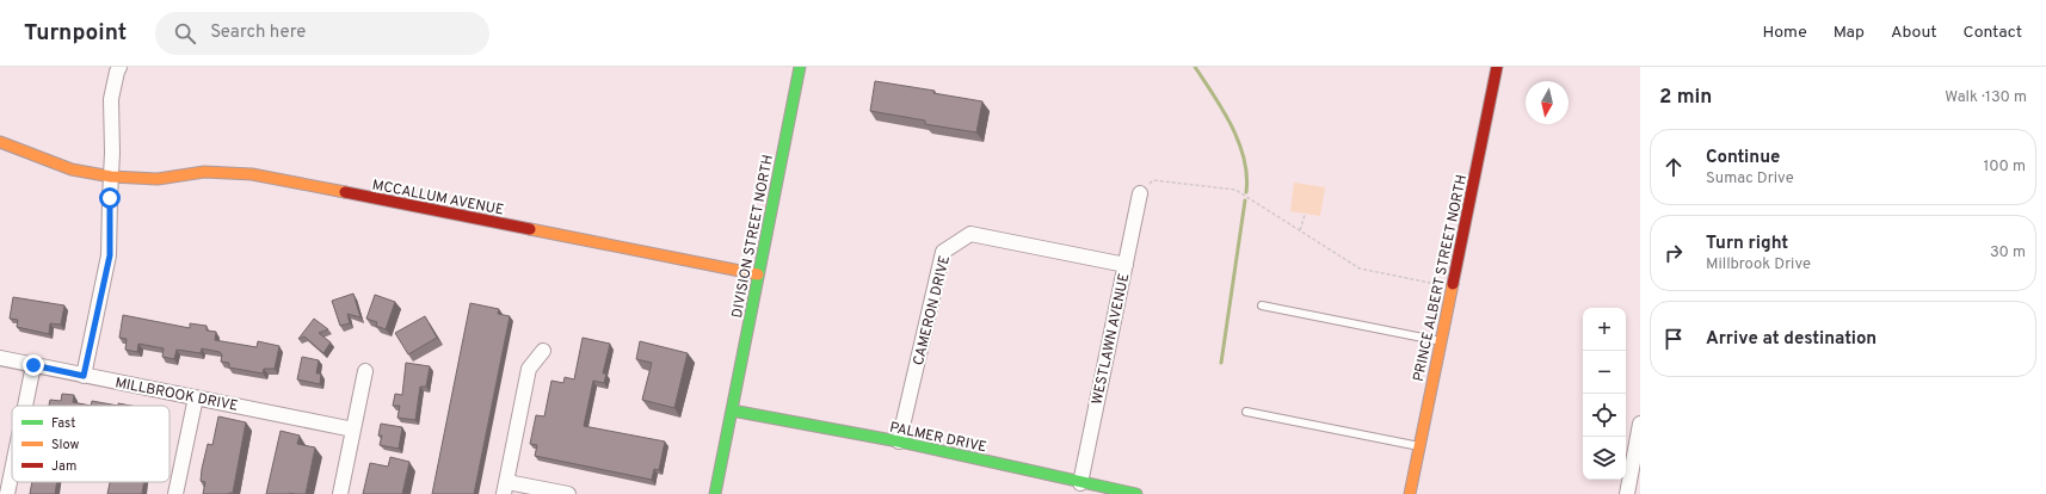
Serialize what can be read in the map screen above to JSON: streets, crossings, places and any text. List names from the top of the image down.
{
  "streets": {
    "street": [
      "MCCALLUM AVENUE",
      "DIVISION STREET NORTH",
      "PRINCE ALBERT STREET NORTH",
      "CAMERON DRIVE",
      "WESTLAWN AVENUE",
      "MILLBROOK DRIVE",
      "PALMER DRIVE"
    ]
  },
  "crossings": [
    ["MCCALLUM AVENUE", "DIVISION STREET NORTH"],
    ["DIVISION STREET NORTH", "PALMER DRIVE"],
    ["CAMERON DRIVE", "WESTLAWN AVENUE"],
    ["CAMERON DRIVE", "PALMER DRIVE"],
    ["WESTLAWN AVENUE", "PALMER DRIVE"]
  ],
  "legend": ["Fast", "Slow", "Jam"],
  "north": "bottom",
  "page": {
    "header": "Turnpoint",
    "search": "Search here",
    "nav": [
      "Home",
      "Map",
      "About",
      "Contact"
    ],
    "heading": ["2 min", "Walk · 130 m"],
    "list": [
      ["Continue", "Sumac Drive", "100 m"],
      ["Turn right", "Millbrook Drive", "30 m"],
      "Arrive at destination"
    ],
    "map_buttons": ["+", "−"]
  }
}
